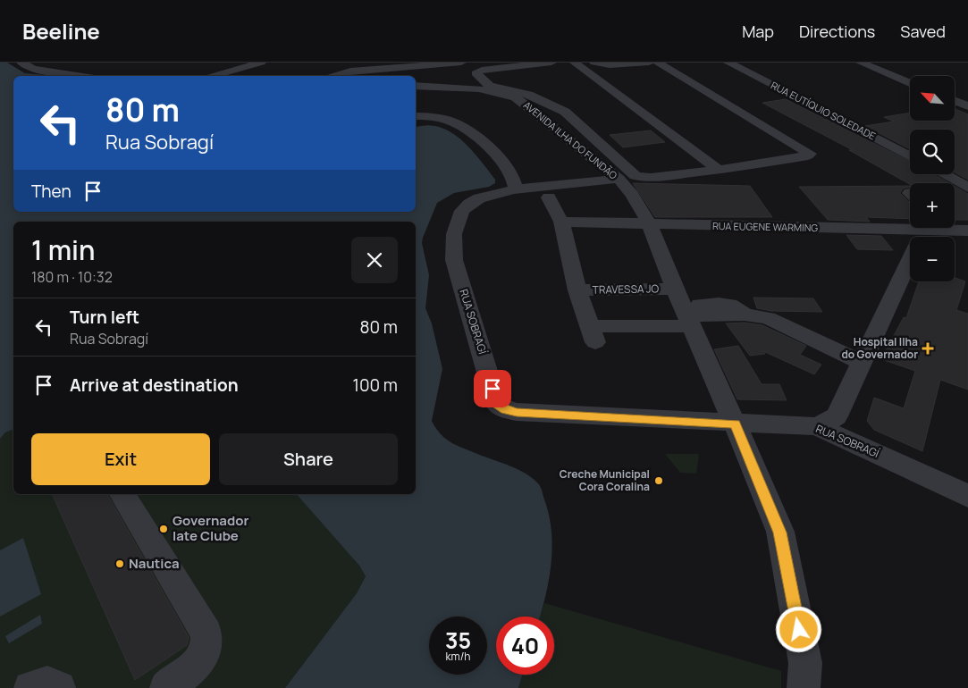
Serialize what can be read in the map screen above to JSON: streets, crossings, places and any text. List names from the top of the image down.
{
  "streets": {
    "street": [
      "RUA EUTÍQUIO SOLEDADE",
      "AVENIDA ILHA DO FUNDÃO",
      "RUA EUGENE WARMING",
      "TRAVESSA JO",
      "RUA SOBRAGÍ"
    ]
  },
  "crossings": [
    ["AVENIDA ILHA DO FUNDÃO", "RUA EUGENE WARMING"],
    ["AVENIDA ILHA DO FUNDÃO", "TRAVESSA JO"],
    ["AVENIDA ILHA DO FUNDÃO", "RUA SOBRAGÍ"]
  ],
  "places": {
    "health": ["Hospital Ilha do Governador"],
    "other": ["Creche Municipal Cora Coralina", "Governador Iate Clube", "Nautica"]
  },
  "north": "top left",
  "page": {
    "header": "Beeline",
    "nav": ["Map", "Directions", "Saved"],
    "map_buttons": ["+", "−"],
    "turn": ["80 m", "Rua Sobragí"],
    "then": "Then",
    "heading": ["1 min", "180 m · 10:32"],
    "list": [
      {
        "name": "Turn left",
        "note": "Rua Sobragí",
        "value": "80 m"
      },
      {
        "name": "Arrive at destination",
        "value": "100 m"
      }
    ],
    "buttons": ["Exit", "Share"],
    "speed": "35 km/h",
    "limit": "40"
  }
}
